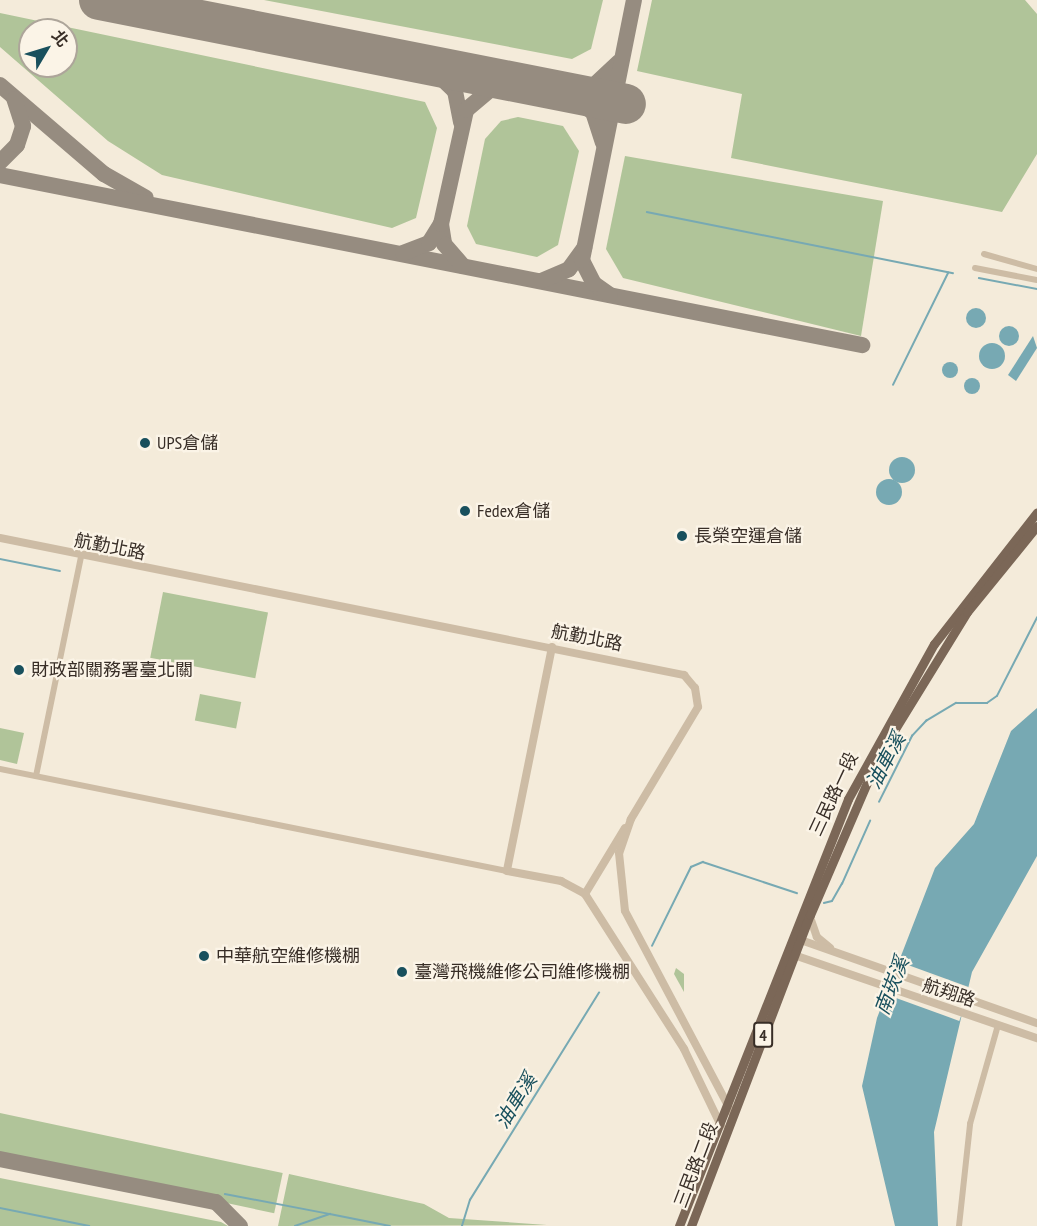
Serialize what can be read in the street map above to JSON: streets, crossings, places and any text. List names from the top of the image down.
{
  "streets": {
    "main road": ["三民路一段", "4", "三民路二段"],
    "street": ["航勤北路", "航翔路"]
  },
  "crossings": [
    ["航勤北路", "三民路一段"],
    ["航勤北路", "三民路二段"],
    ["三民路一段", "航翔路"],
    ["三民路一段", "三民路二段"]
  ],
  "water": ["油車溪", "南崁溪"],
  "places": [
    "UPS倉儲",
    "Fedex倉儲",
    "長榮空運倉儲",
    "財政部關務署臺北關",
    "中華航空維修機棚",
    "臺灣飛機維修公司維修機棚"
  ],
  "north": "top right"
}
